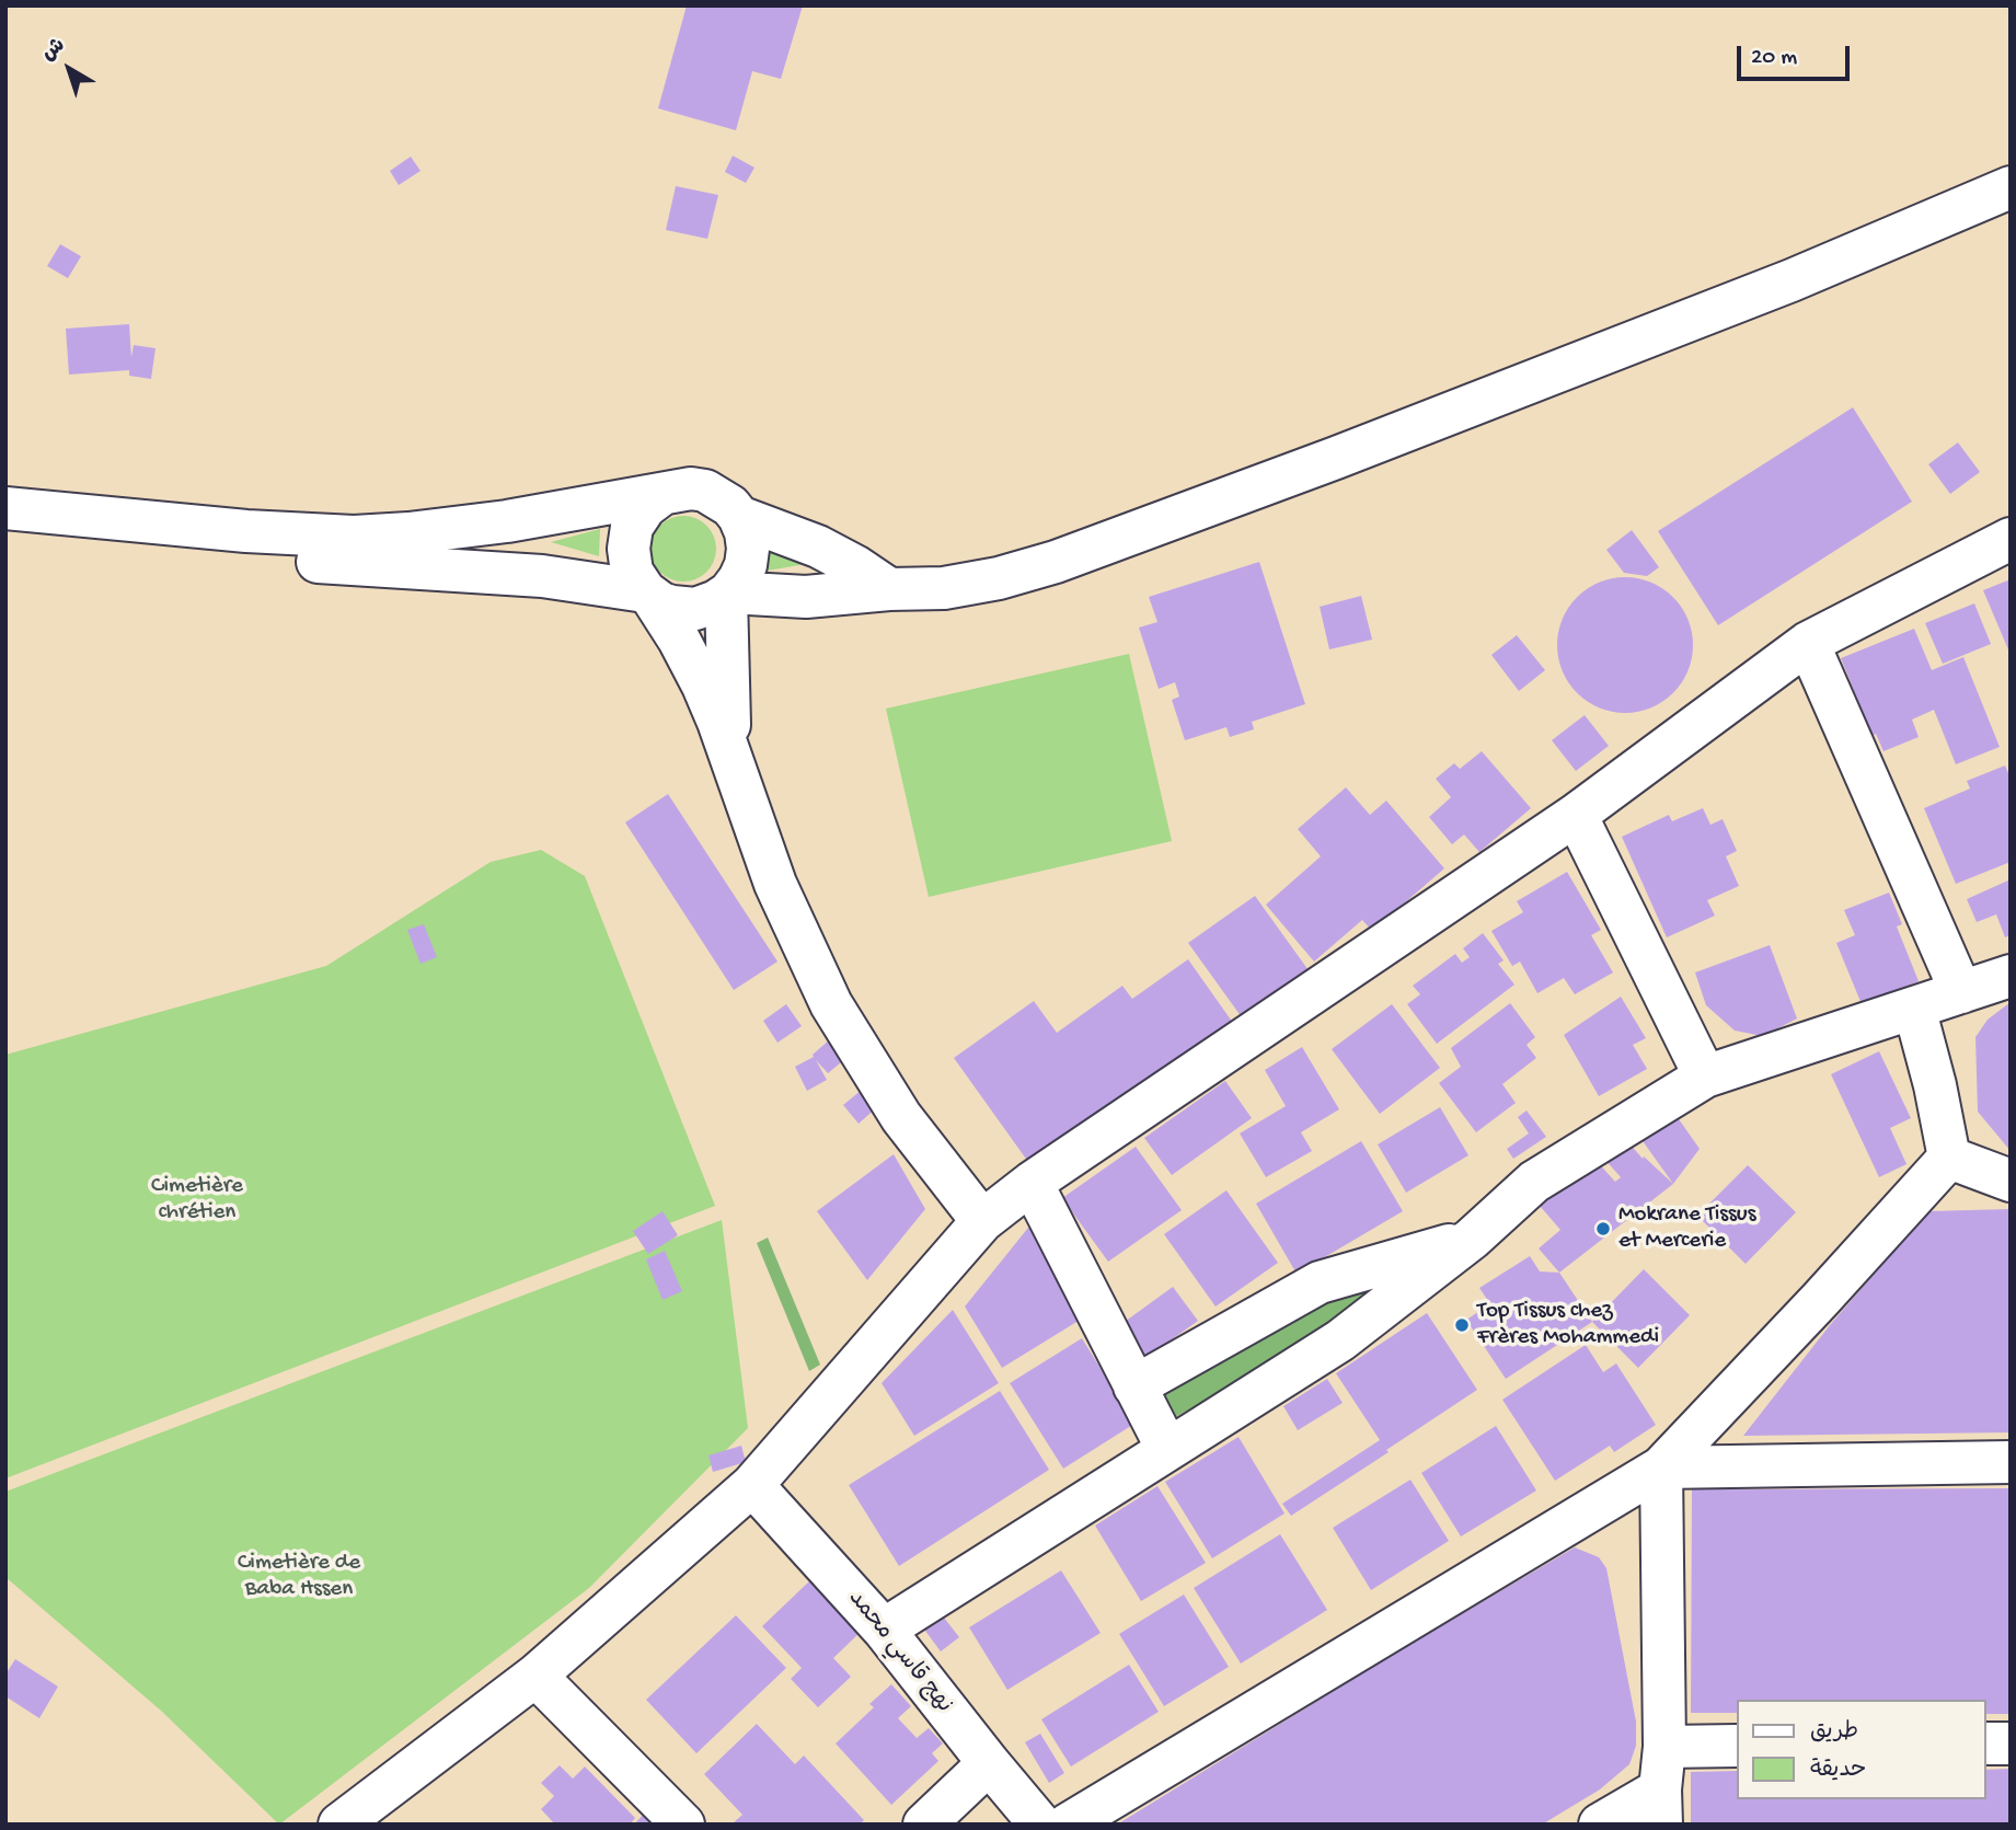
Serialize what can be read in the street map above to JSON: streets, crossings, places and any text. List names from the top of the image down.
{
  "streets": {
    "street": ["نهج قاسي محمد"]
  },
  "parks": ["Cimetière chrétien", "Cimetière de Baba Hssen"],
  "places": ["Mokrane Tissus et Mercerie", "Top Tissus chez Frères Mohammedi"],
  "legend": ["طريق", "حديقة"],
  "scale_bar": "20 m",
  "north": "top left"
}
